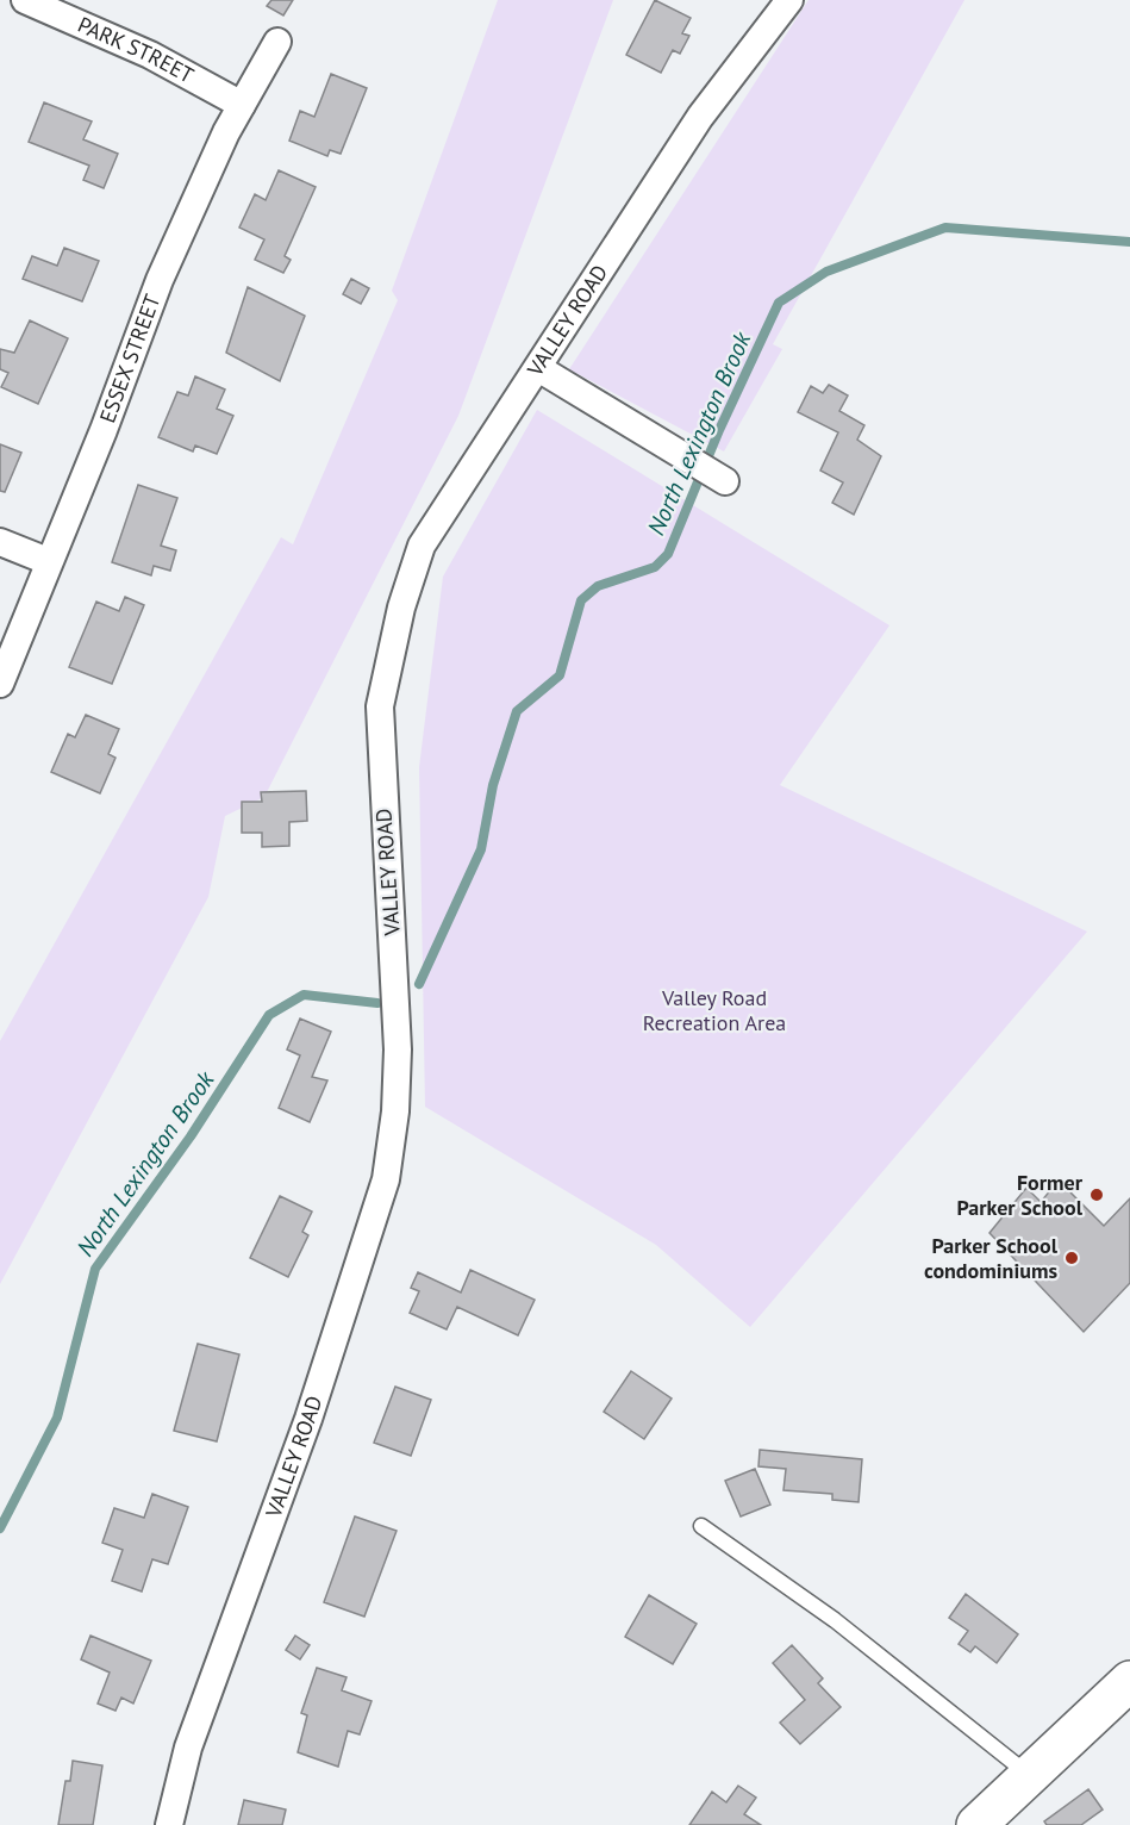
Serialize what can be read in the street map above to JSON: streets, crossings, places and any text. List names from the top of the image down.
{
  "streets": {
    "street": ["PARK STREET", "VALLEY ROAD", "ESSEX STREET"]
  },
  "crossings": [
    ["PARK STREET", "ESSEX STREET"]
  ],
  "water": ["North Lexington Brook"],
  "parks": ["Valley Road Recreation Area"],
  "places": ["Former Parker School", "Parker School condominiums"]
}
